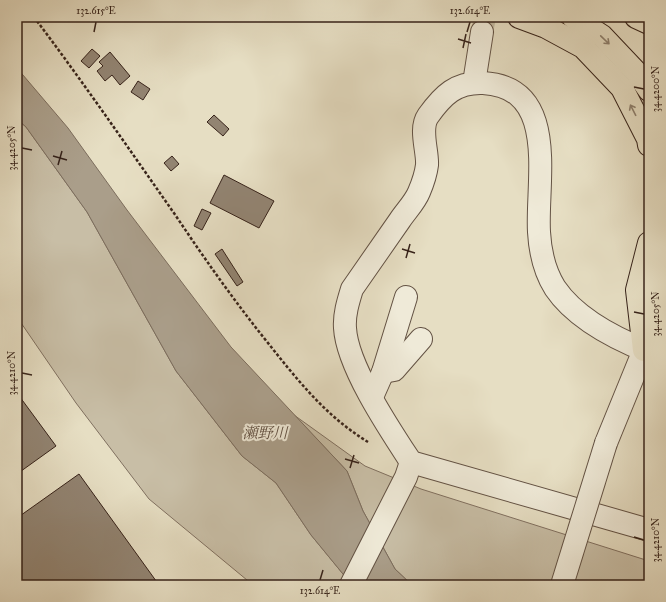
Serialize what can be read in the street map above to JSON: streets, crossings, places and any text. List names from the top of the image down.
{
  "water": ["瀬野川"],
  "coordinates": [
    "132.615°E",
    "132.614°E",
    "34.4200°N",
    "34.4205°N",
    "34.4210°N"
  ]
}
